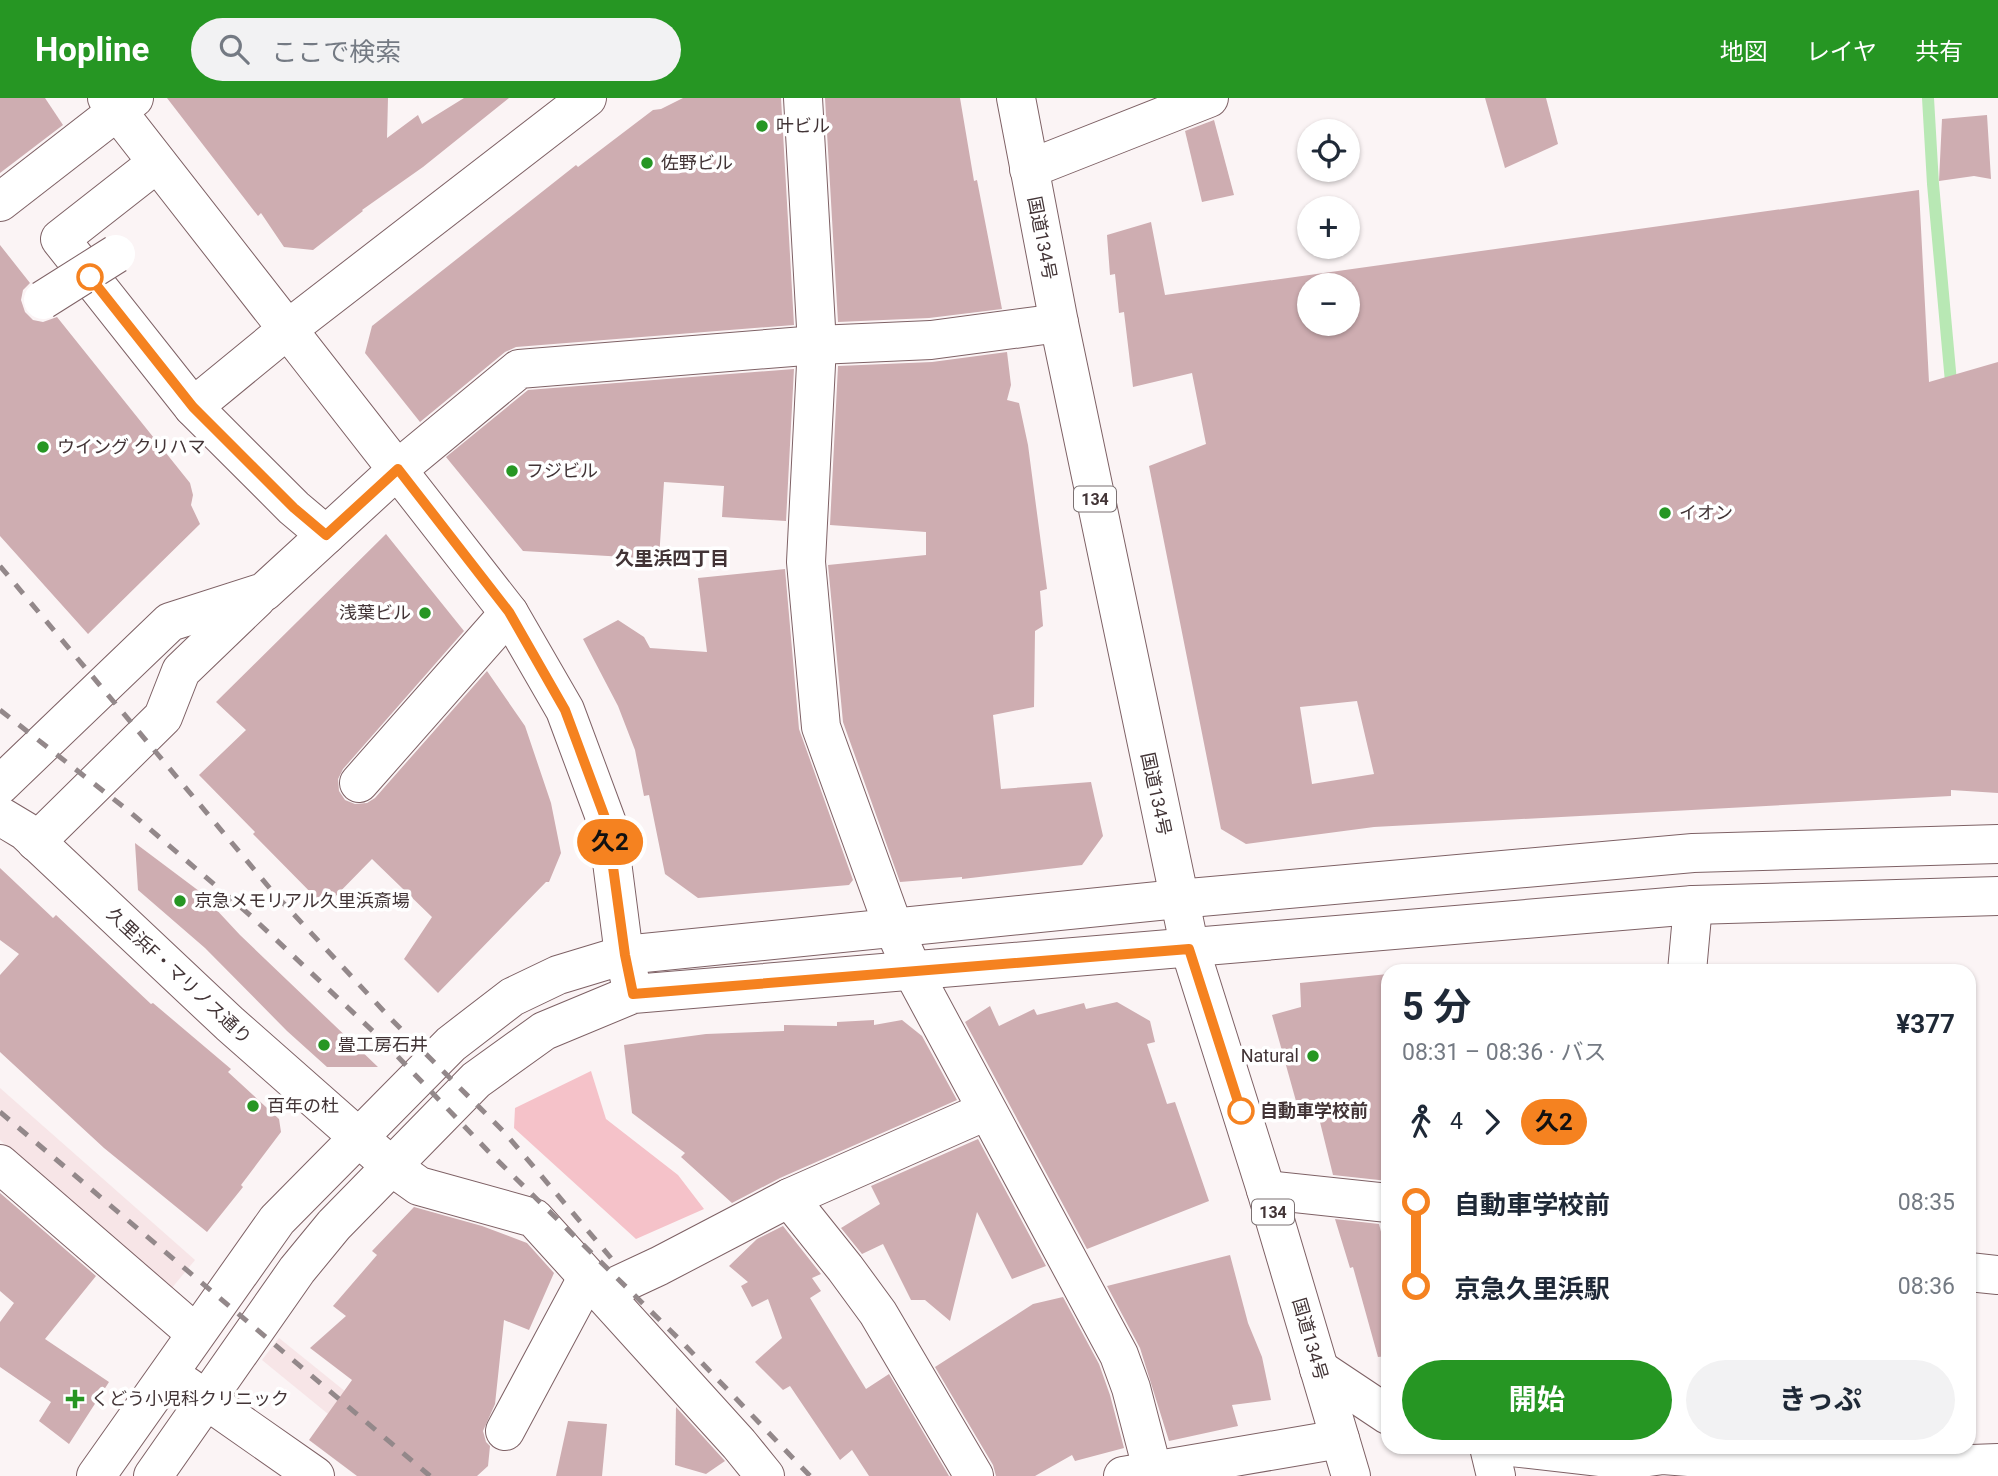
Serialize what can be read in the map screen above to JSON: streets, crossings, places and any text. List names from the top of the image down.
{
  "streets": {
    "main road": ["国道134号", "134", "久里浜F・マリノス通り"]
  },
  "districts": ["久里浜四丁目"],
  "places": {
    "other": [
      "叶ビル",
      "佐野ビル",
      "ウイング クリハマ",
      "フジビル",
      "イオン",
      "浅葉ビル",
      "京急メモリアル久里浜斎場",
      "畳工房石井",
      "Natural",
      "百年の杜",
      "自動車学校前"
    ],
    "health": ["くどう小児科クリニック"]
  },
  "lines": ["bus line 久2"],
  "page": {
    "header": "Hopline",
    "search": "ここで検索",
    "nav": ["地図", "レイヤ", "共有"],
    "on_map": "久2",
    "map_buttons": ["+", "−"],
    "heading": ["5 分", "08:31 – 08:36 · バス", "¥377"],
    "legs": ["4", "久2"],
    "list": [
      {
        "name": "自動車学校前",
        "value": "08:35"
      },
      {
        "name": "京急久里浜駅",
        "value": "08:36"
      }
    ],
    "buttons": ["開始", "きっぷ"]
  }
}
